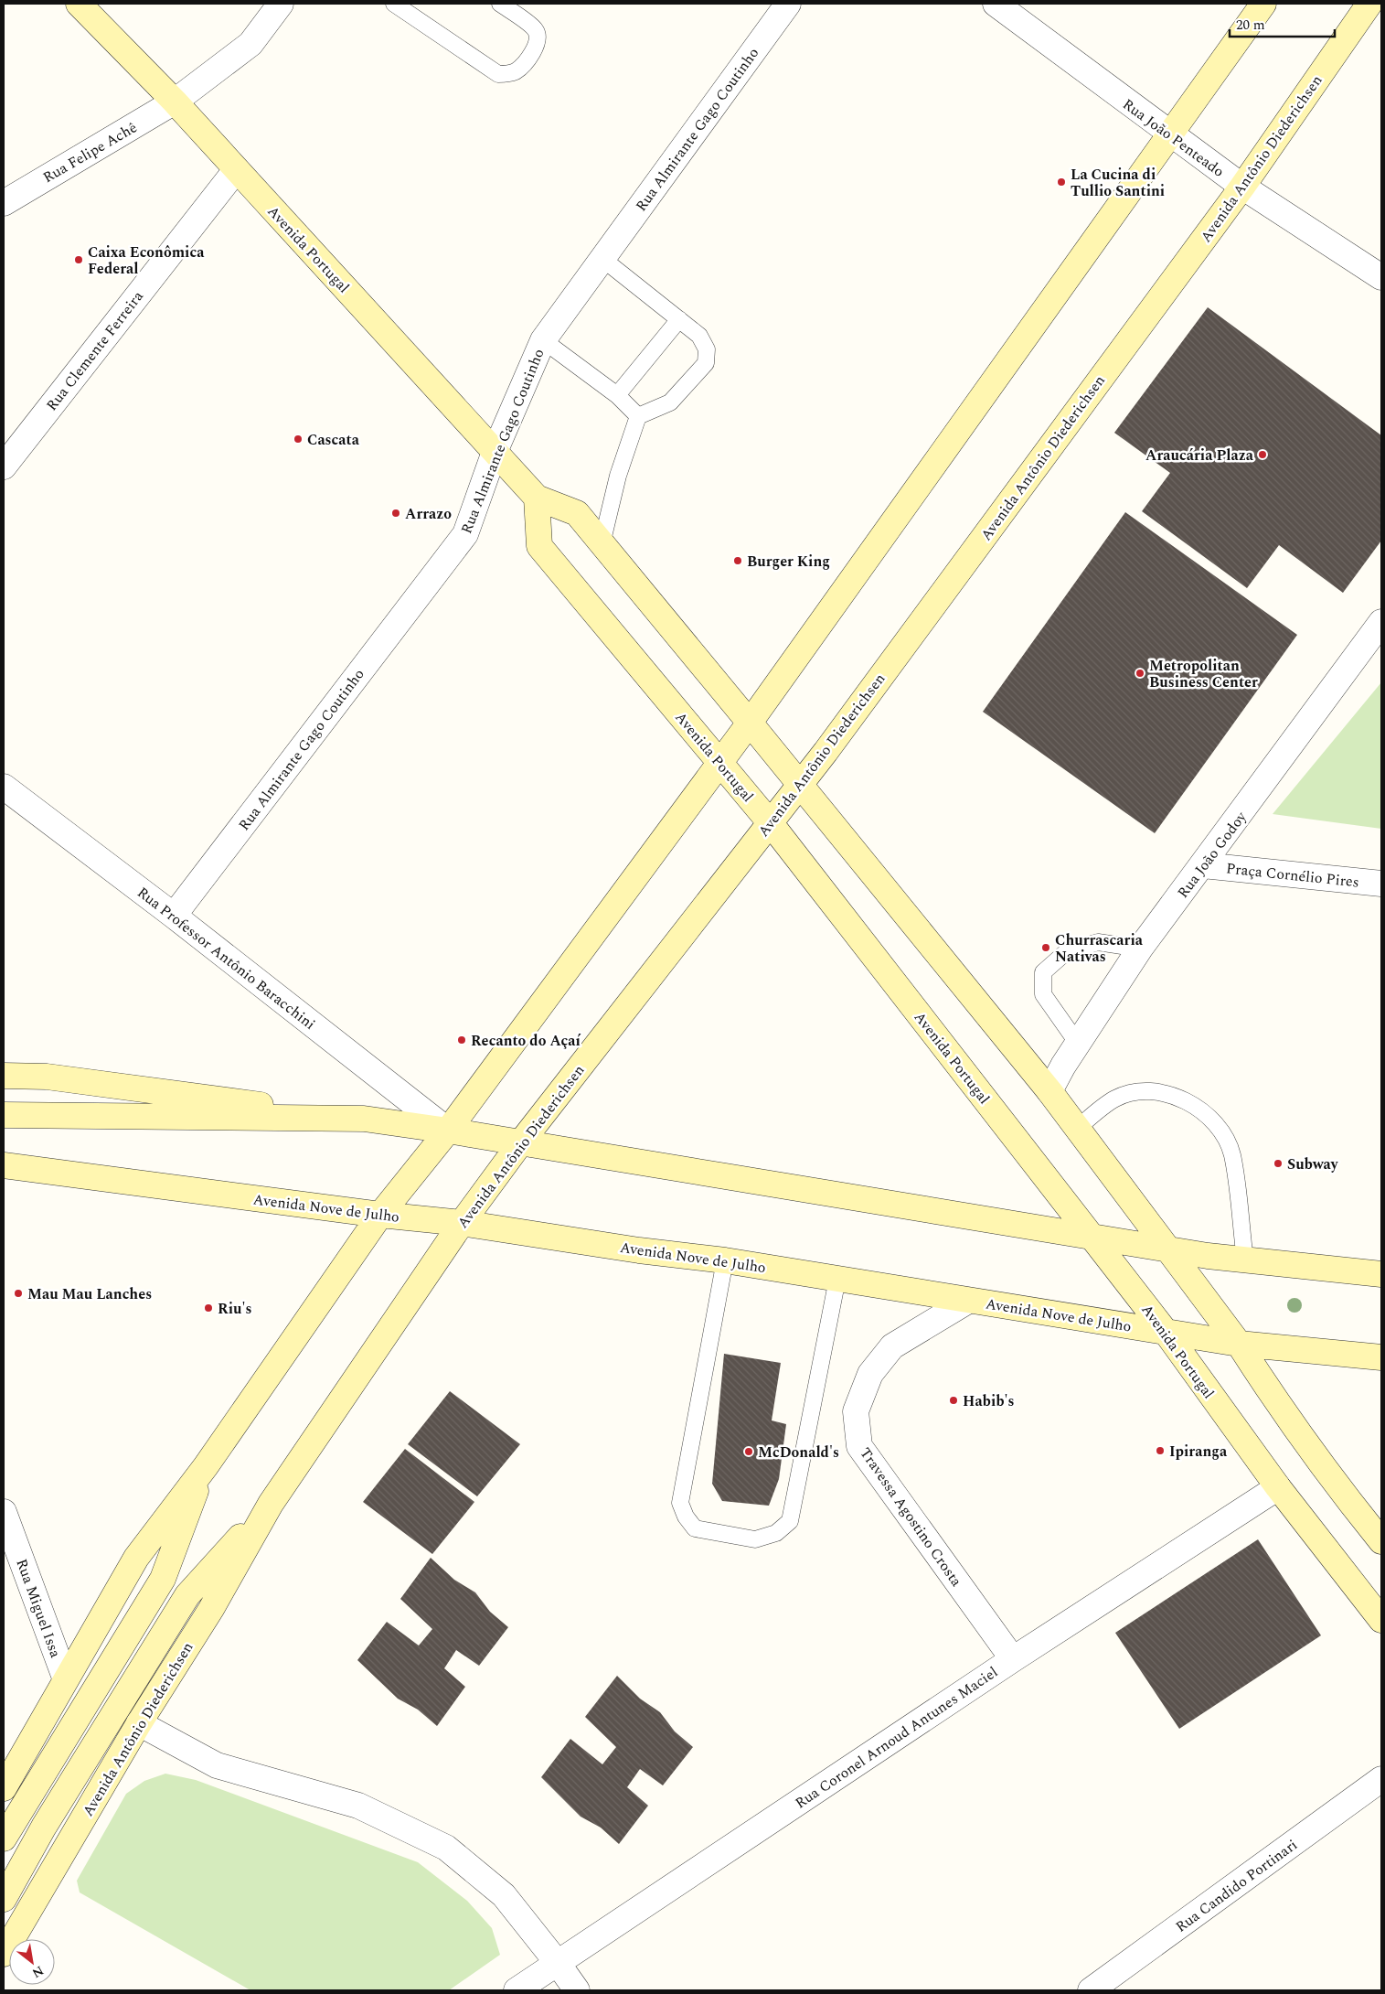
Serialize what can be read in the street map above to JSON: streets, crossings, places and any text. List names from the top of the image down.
{
  "streets": {
    "main road": ["Avenida Antônio Diederichsen", "Avenida Portugal", "Avenida Nove de Julho"],
    "street": [
      "Rua Almirante Gago Coutinho",
      "Rua João Penteado",
      "Rua Felipe Achê",
      "Rua Clemente Ferreira",
      "Rua João Godoy",
      "Praça Cornélio Pires",
      "Rua Professor Antônio Baracchini",
      "Travessa Agostino Crosta",
      "Rua Miguel Issa",
      "Rua Coronel Arnoud Antunes Maciel",
      "Rua Candido Portinari"
    ]
  },
  "crossings": [
    ["Rua Almirante Gago Coutinho", "Avenida Portugal"],
    ["Rua Almirante Gago Coutinho", "Rua Professor Antônio Baracchini"],
    ["Rua João Penteado", "Avenida Antônio Diederichsen"],
    ["Rua Felipe Achê", "Avenida Portugal"],
    ["Avenida Antônio Diederichsen", "Avenida Portugal"],
    ["Avenida Antônio Diederichsen", "Avenida Nove de Julho"],
    ["Avenida Portugal", "Rua Clemente Ferreira"],
    ["Avenida Portugal", "Rua João Godoy"],
    ["Avenida Portugal", "Avenida Nove de Julho"],
    ["Avenida Portugal", "Rua Coronel Arnoud Antunes Maciel"],
    ["Rua João Godoy", "Praça Cornélio Pires"],
    ["Avenida Nove de Julho", "Travessa Agostino Crosta"],
    ["Travessa Agostino Crosta", "Rua Coronel Arnoud Antunes Maciel"]
  ],
  "places": [
    "La Cucina di Tullio Santini",
    "Caixa Econômica Federal",
    "Cascata",
    "Araucária Plaza",
    "Arrazo",
    "Burger King",
    "Metropolitan Business Center",
    "Churrascaria Nativas",
    "Recanto do Açaí",
    "Subway",
    "Mau Mau Lanches",
    "Riu's",
    "Habib's",
    "Ipiranga",
    "McDonald's"
  ],
  "scale_bar": "20 m",
  "north": "bottom right"
}
